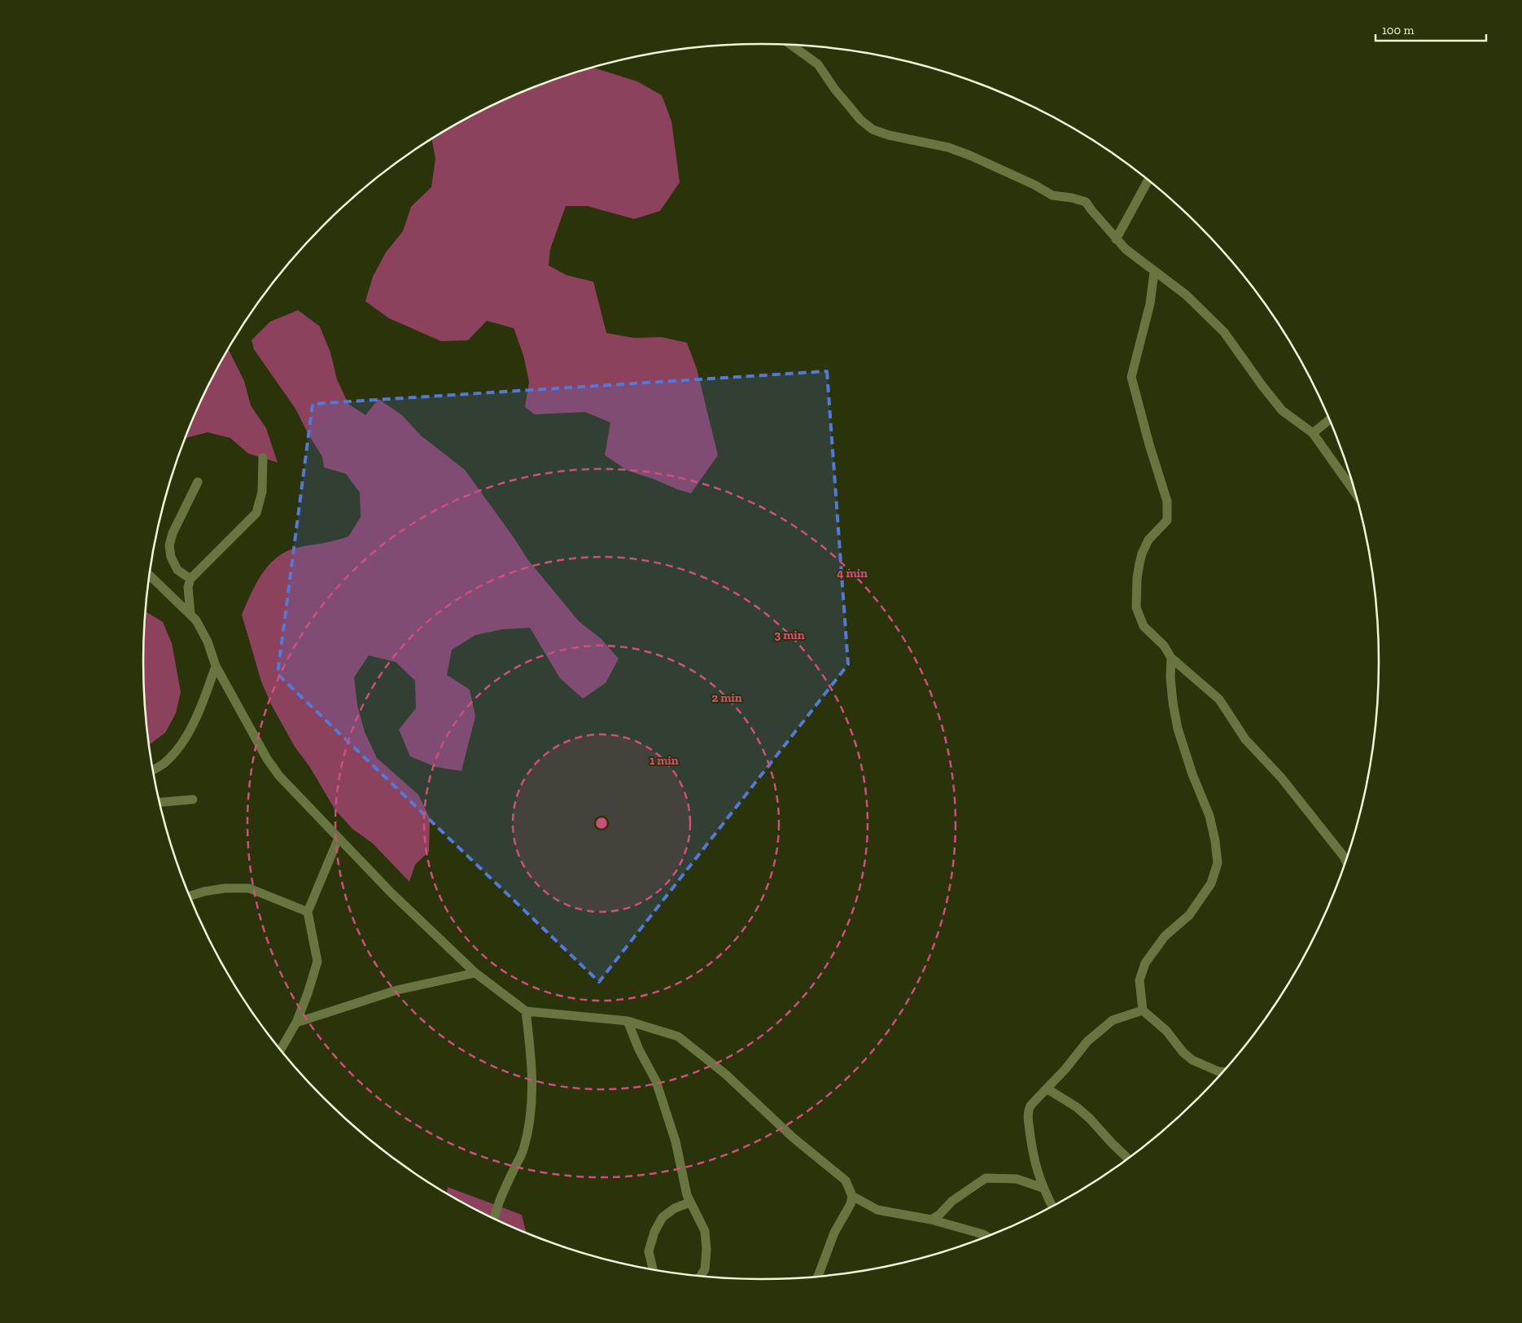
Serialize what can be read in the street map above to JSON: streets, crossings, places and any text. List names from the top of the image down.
{
  "scale_bar": "100 m",
  "rings": [
    "4 min",
    "3 min",
    "2 min",
    "1 min"
  ]
}
